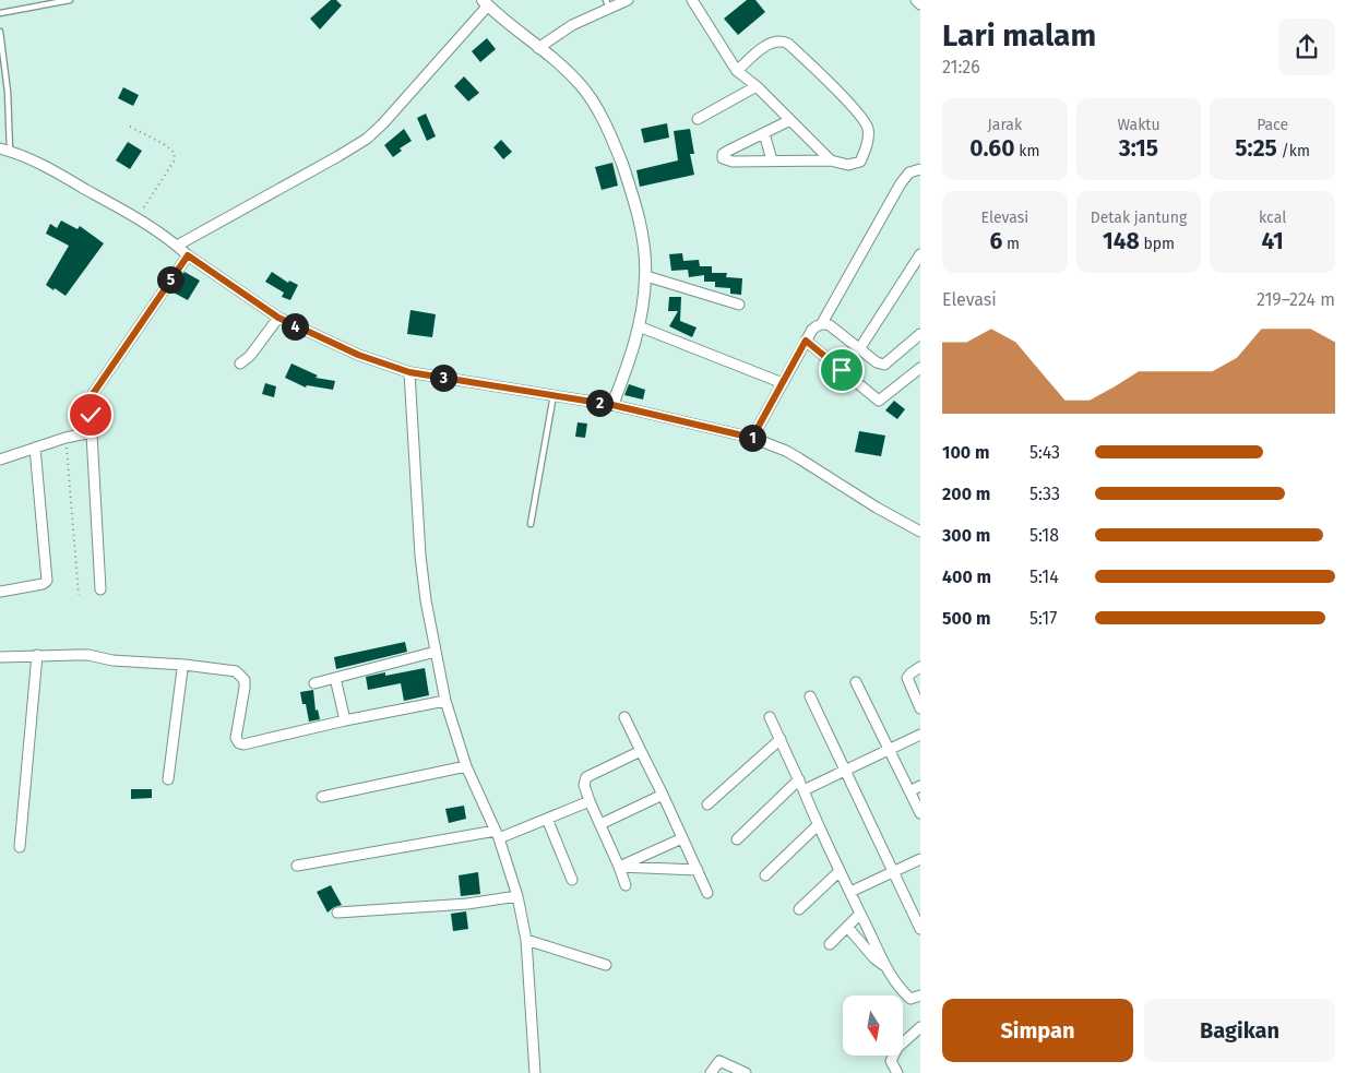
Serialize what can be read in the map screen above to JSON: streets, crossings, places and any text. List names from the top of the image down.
{
  "north": "bottom",
  "page": {
    "heading": ["Lari malam", "21:26"],
    "stats": [
      ["Jarak", "0.60 km"],
      ["Waktu", "3:15"],
      ["Pace", "5:25 /km"],
      ["Elevasi", "6 m"],
      ["Detak jantung", "148 bpm"],
      ["kcal", "41"]
    ],
    "pins": [
      "5",
      "4",
      "3",
      "2",
      "1"
    ],
    "chart": ["Elevasi", "219–224 m"],
    "list": [
      {
        "name": "100 m",
        "note": "5:43"
      },
      {
        "name": "200 m",
        "note": "5:33"
      },
      {
        "name": "300 m",
        "note": "5:18"
      },
      {
        "name": "400 m",
        "note": "5:14"
      },
      {
        "name": "500 m",
        "note": "5:17"
      }
    ],
    "buttons": ["Simpan", "Bagikan"]
  }
}
